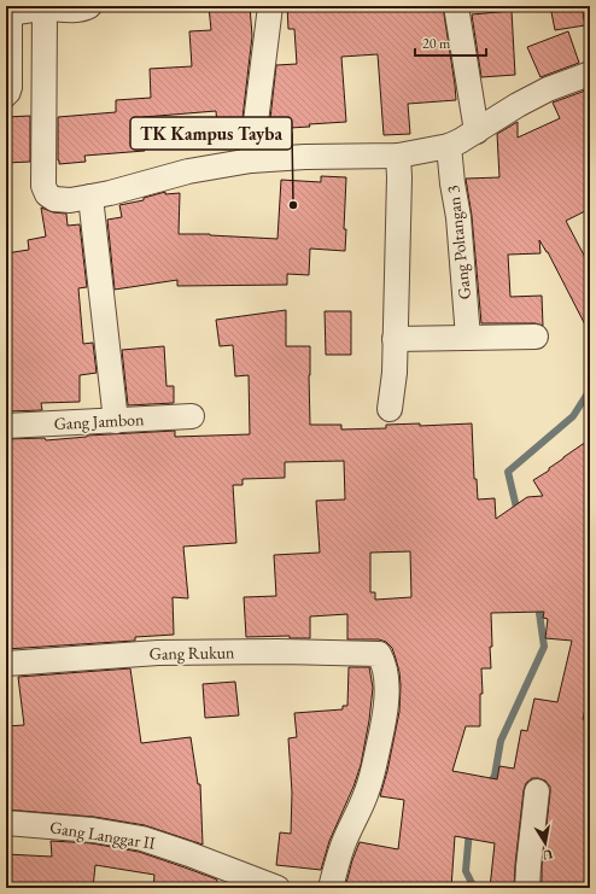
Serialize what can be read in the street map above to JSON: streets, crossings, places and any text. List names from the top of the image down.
{
  "streets": {
    "street": [
      "Gang Poltangan 3",
      "Gang Jambon",
      "Gang Rukun",
      "Gang Langgar II"
    ]
  },
  "places": ["TK Kampus Tayba"],
  "scale_bar": "20 m",
  "north": "bottom"
}
